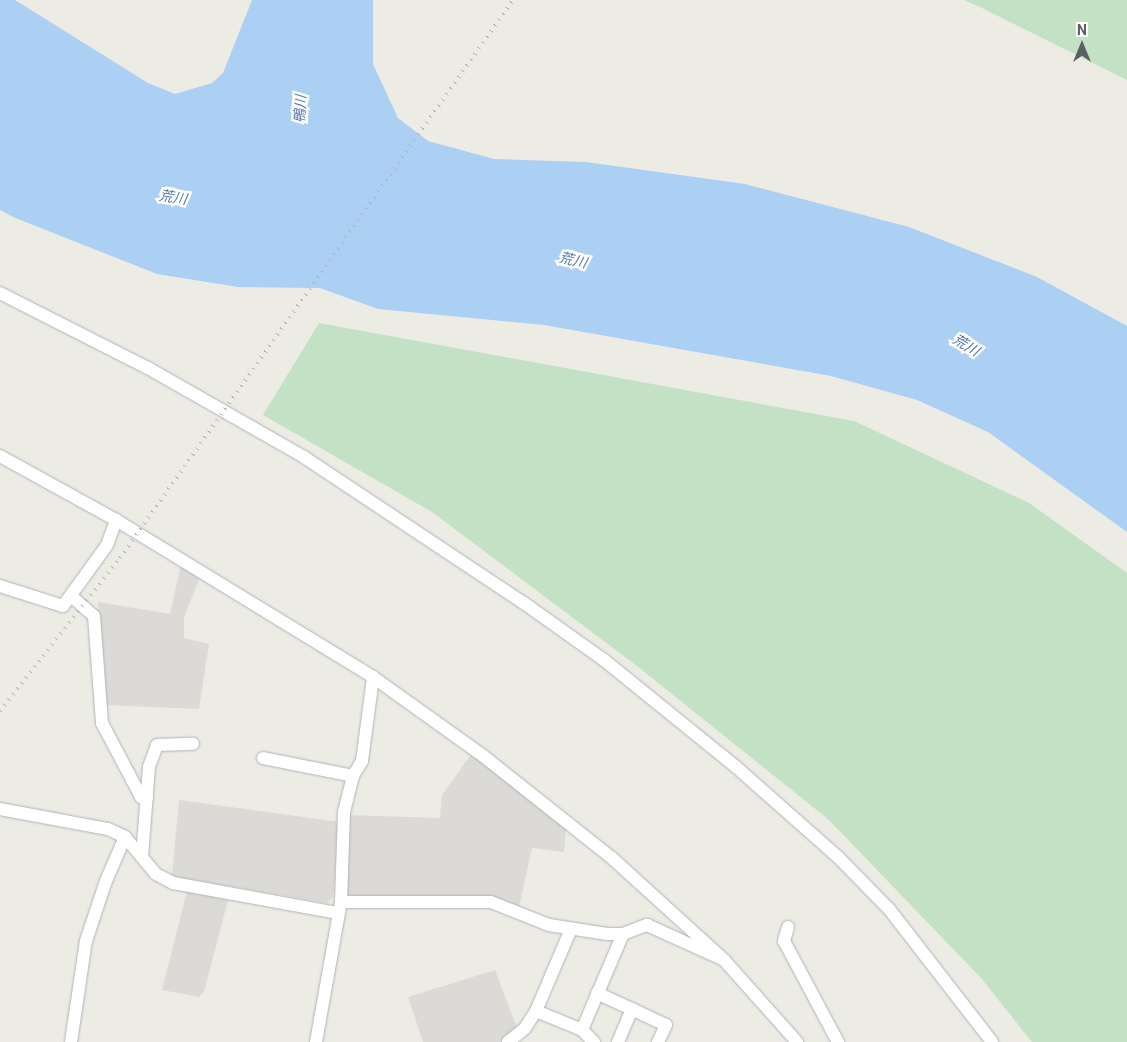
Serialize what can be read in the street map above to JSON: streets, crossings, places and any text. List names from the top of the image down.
{
  "water": ["鴨川", "荒川"],
  "north": "top"
}
